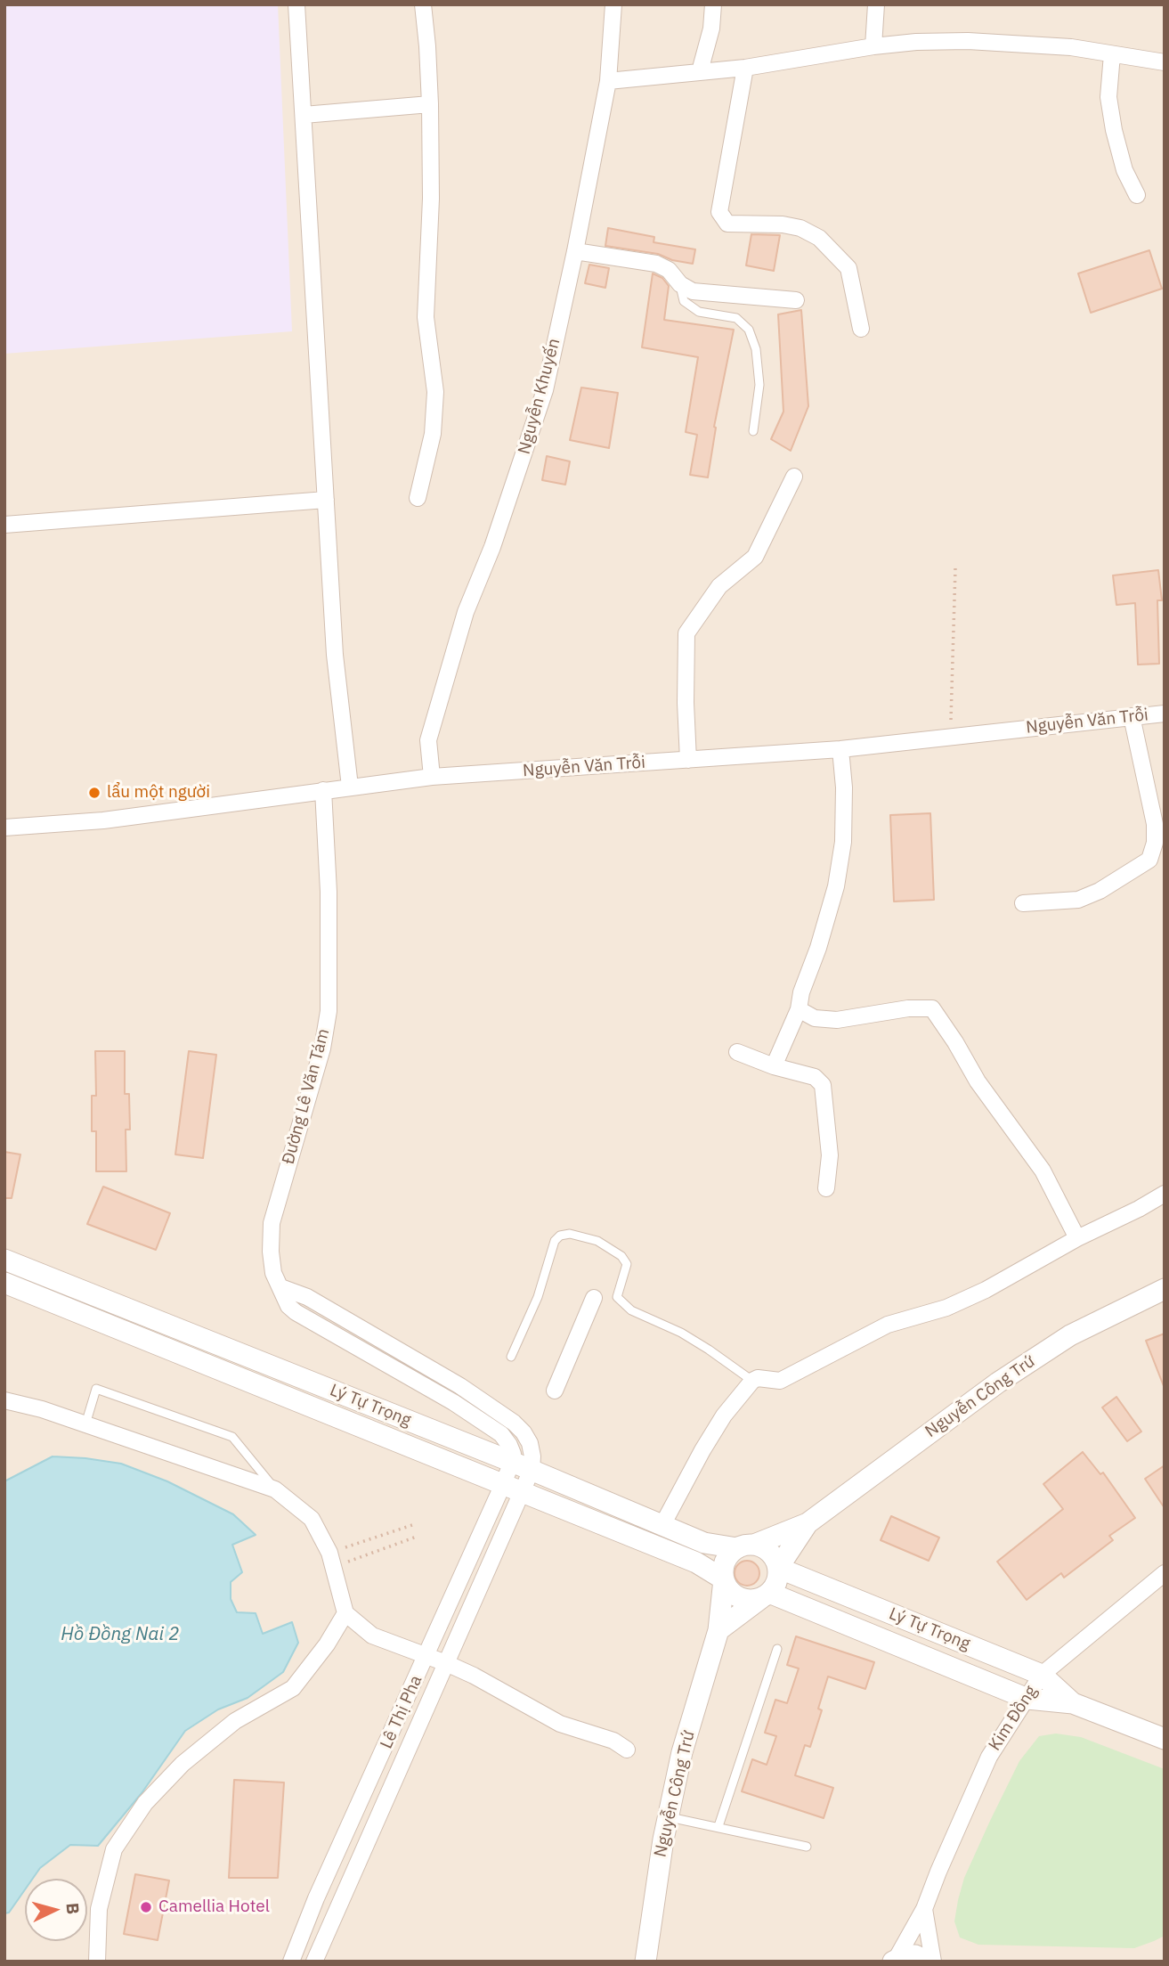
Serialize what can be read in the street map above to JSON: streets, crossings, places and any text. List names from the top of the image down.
{
  "streets": {
    "street": [
      "Nguyễn Khuyến",
      "Nguyễn Văn Trỗi",
      "Đường Lê Văn Tám",
      "Nguyễn Công Trứ",
      "Lý Tự Trọng",
      "Lê Thị Pha",
      "Kim Đồng"
    ]
  },
  "crossings": [
    ["Nguyễn Khuyến", "Nguyễn Văn Trỗi"],
    ["Nguyễn Văn Trỗi", "Đường Lê Văn Tám"],
    ["Đường Lê Văn Tám", "Lý Tự Trọng"],
    ["Đường Lê Văn Tám", "Lê Thị Pha"],
    ["Nguyễn Công Trứ", "Lý Tự Trọng"],
    ["Lý Tự Trọng", "Lê Thị Pha"],
    ["Lý Tự Trọng", "Kim Đồng"]
  ],
  "water": ["Hồ Đồng Nai 2"],
  "places": ["lẩu một người", "Camellia Hotel"],
  "north": "right"
}
